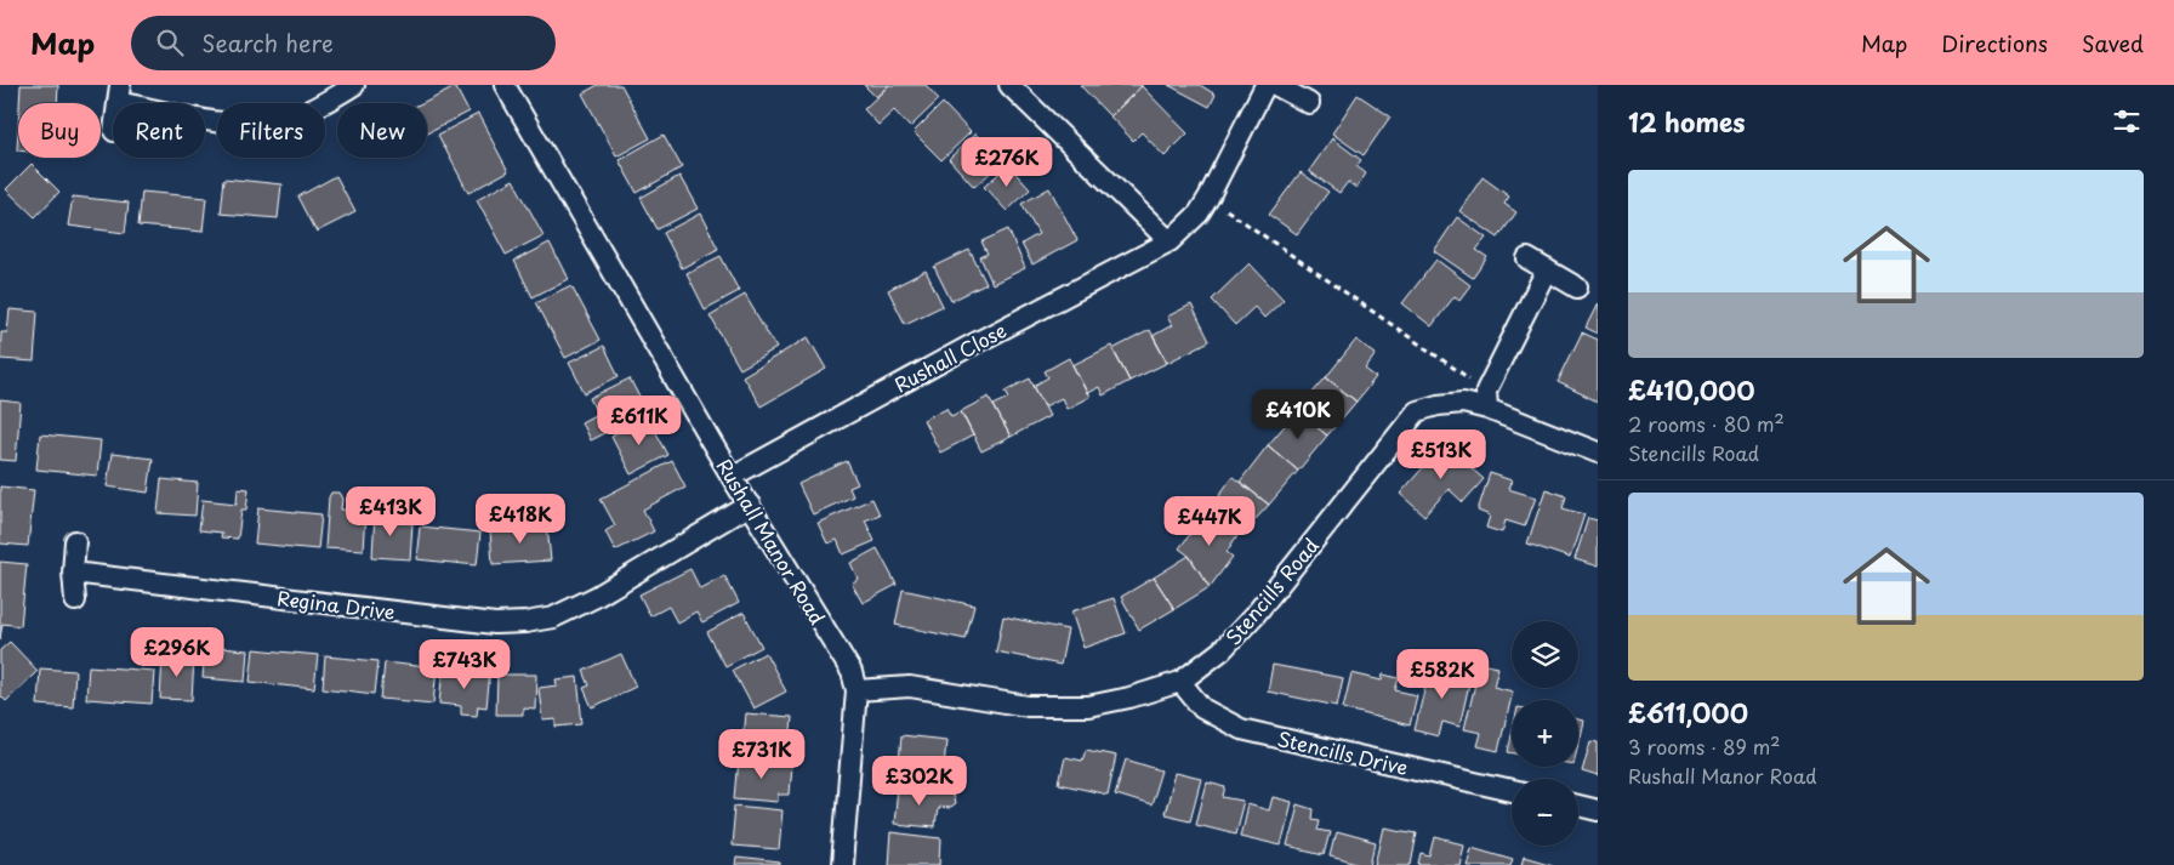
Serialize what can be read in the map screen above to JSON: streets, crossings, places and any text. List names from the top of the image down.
{
  "streets": {
    "street": [
      "Rushall Close",
      "Rushall Manor Road",
      "Stencills Road",
      "Regina Drive",
      "Stencills Drive"
    ]
  },
  "crossings": [
    ["Rushall Close", "Rushall Manor Road"],
    ["Rushall Manor Road", "Stencills Road"],
    ["Rushall Manor Road", "Regina Drive"],
    ["Stencills Road", "Stencills Drive"]
  ],
  "page": {
    "header": "Map",
    "search": "Search here",
    "nav": ["Map", "Directions", "Saved"],
    "heading": "12 homes",
    "chip": [
      "Buy",
      "Rent",
      "Filters",
      "New"
    ],
    "price": [
      "£276K",
      "£410K",
      "£611K",
      "£513K",
      "£413K",
      "£418K",
      "£447K",
      "£296K",
      "£743K",
      "£582K",
      "£731K",
      "£302K"
    ],
    "list": [
      {
        "name": "£410,000",
        "note": "2 rooms · 80 m² · Stencills Road"
      },
      {
        "name": "£611,000",
        "note": "3 rooms · 89 m² · Rushall Manor Road"
      }
    ],
    "map_buttons": ["+", "−"]
  }
}
